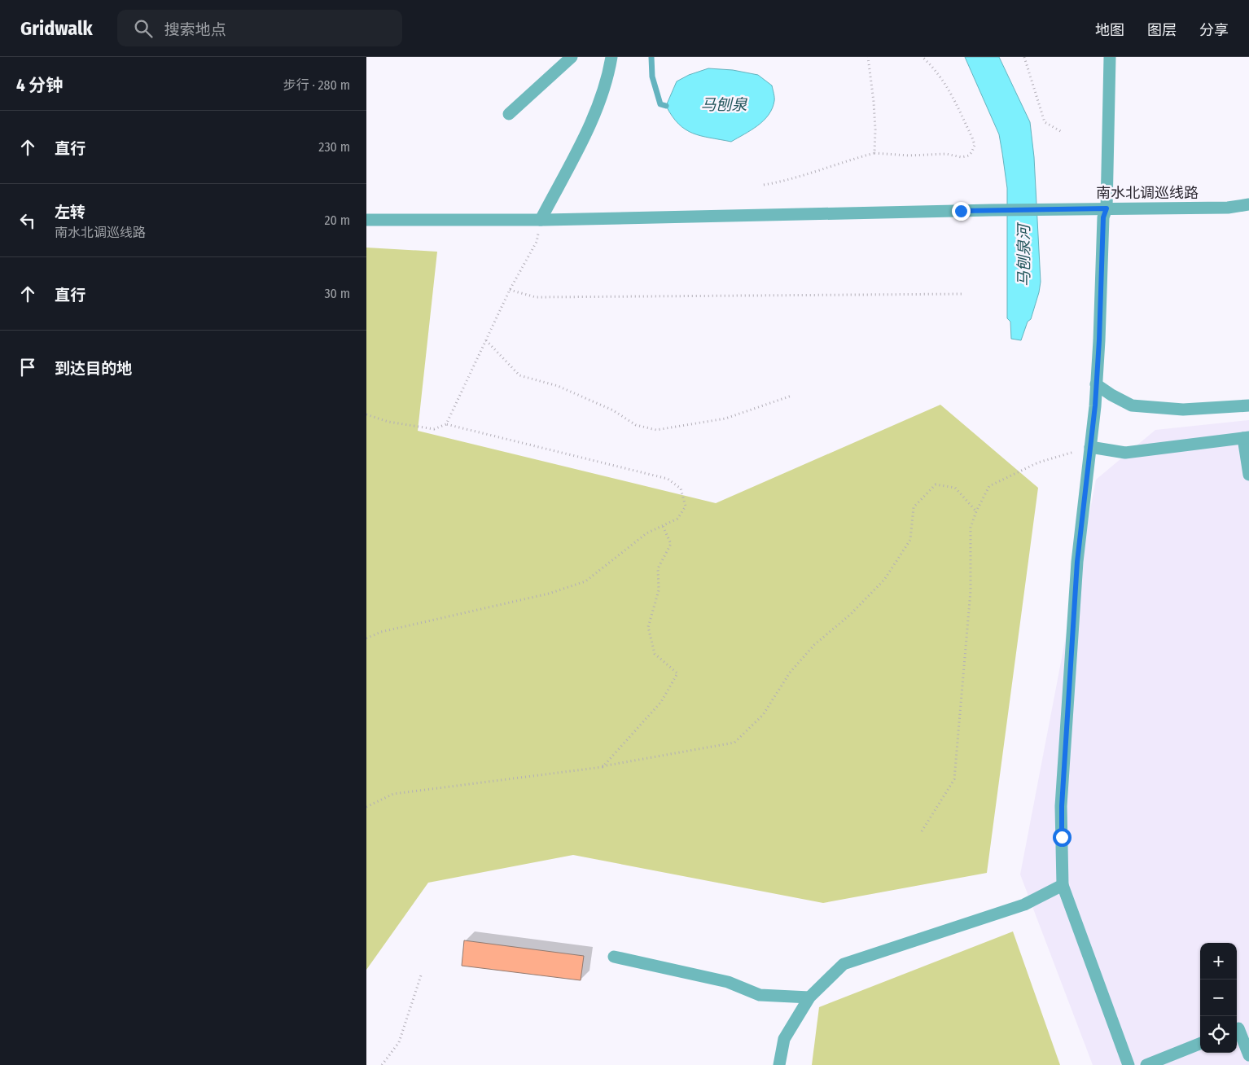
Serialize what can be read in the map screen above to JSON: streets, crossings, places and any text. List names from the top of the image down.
{
  "streets": {
    "street": ["南水北调巡线路"]
  },
  "water": ["马刨泉", "马刨泉河"],
  "page": {
    "header": "Gridwalk",
    "search": "搜索地点",
    "nav": ["地图", "图层", "分享"],
    "heading": ["4 分钟", "步行 · 280 m"],
    "list": [
      ["直行", "230 m"],
      ["左转", "南水北调巡线路", "20 m"],
      ["直行", "30 m"],
      "到达目的地"
    ],
    "map_buttons": ["+", "−"]
  }
}
